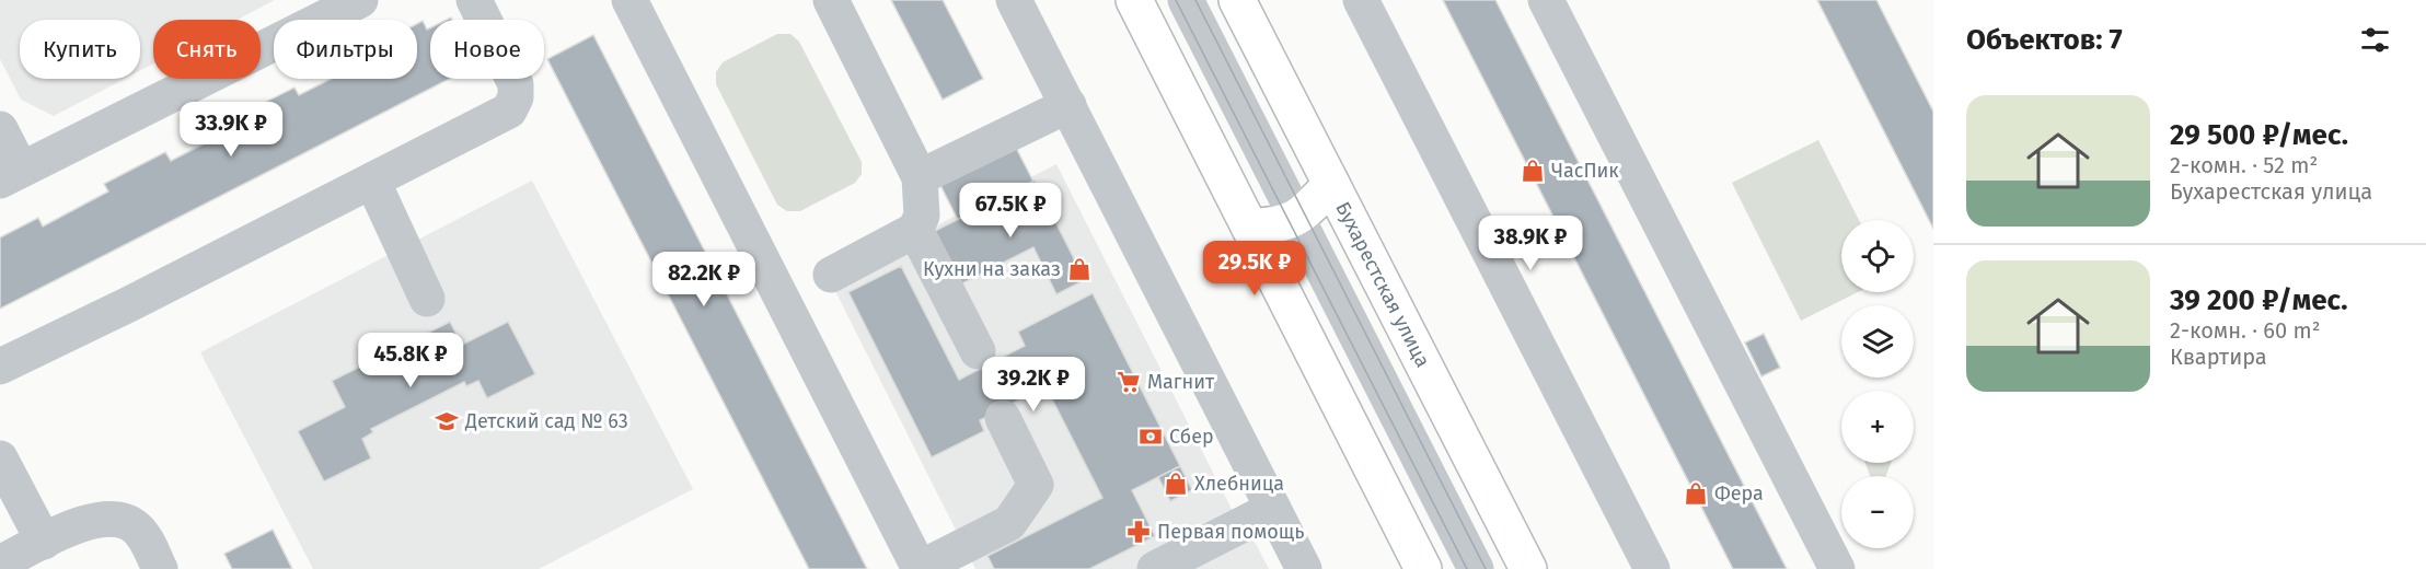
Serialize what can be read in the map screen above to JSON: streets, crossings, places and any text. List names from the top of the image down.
{
  "streets": {
    "main road": ["Бухарестская улица"]
  },
  "places": {
    "shop": [
      "ЧасПик",
      "Кухни на заказ",
      "Хлебница",
      "Фера"
    ],
    "supermarket": ["Магнит"],
    "school or university": ["Детский сад № 63"],
    "bank": ["Сбер"],
    "pharmacy": ["Первая помощь"]
  },
  "page": {
    "heading": "Объектов: 7",
    "chip": [
      "Купить",
      "Снять",
      "Фильтры",
      "Новое"
    ],
    "list": [
      {
        "name": "29 500 ₽/мес.",
        "note": "2-комн. · 52 m² · Бухарестская улица"
      },
      {
        "name": "39 200 ₽/мес.",
        "note": "2-комн. · 60 m² · Квартира"
      }
    ],
    "price": [
      "33.9K ₽",
      "67.5K ₽",
      "38.9K ₽",
      "29.5K ₽",
      "82.2K ₽",
      "45.8K ₽",
      "39.2K ₽"
    ],
    "map_buttons": ["+", "−"]
  }
}
